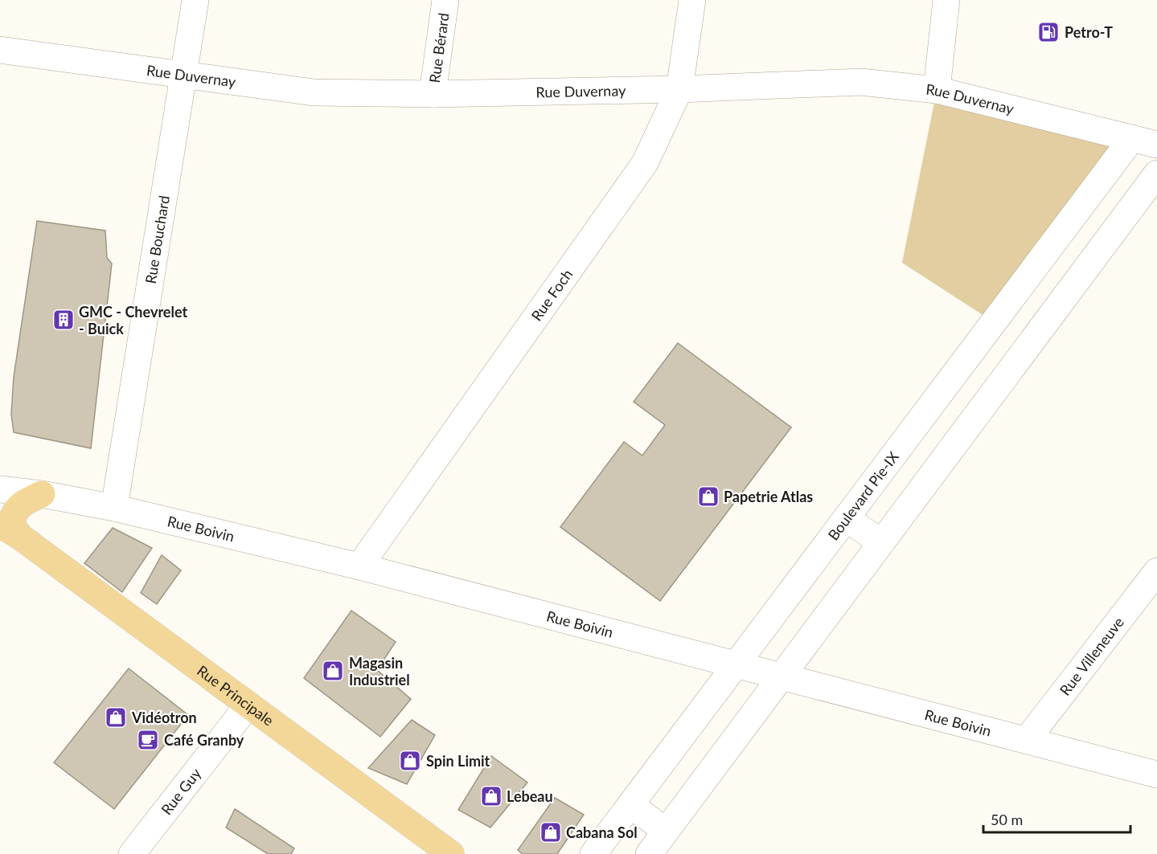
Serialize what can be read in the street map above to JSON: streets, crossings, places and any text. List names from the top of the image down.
{
  "streets": {
    "main road": ["Rue Principale"],
    "street": [
      "Rue Bérard",
      "Rue Duvernay",
      "Rue Bouchard",
      "Rue Foch",
      "Boulevard Pie-IX",
      "Rue Boivin",
      "Rue Villeneuve",
      "Rue Guy"
    ]
  },
  "crossings": [
    ["Rue Bérard", "Rue Duvernay"],
    ["Rue Duvernay", "Rue Bouchard"],
    ["Rue Duvernay", "Rue Foch"],
    ["Rue Duvernay", "Boulevard Pie-IX"],
    ["Rue Bouchard", "Rue Boivin"],
    ["Rue Foch", "Rue Boivin"],
    ["Boulevard Pie-IX", "Rue Boivin"],
    ["Rue Boivin", "Rue Villeneuve"],
    ["Rue Principale", "Rue Guy"]
  ],
  "places": {
    "fuel station": ["Petro-T"],
    "building": ["GMC - Chevrelet - Buick"],
    "shop": [
      "Papetrie Atlas",
      "Magasin Industriel",
      "Vidéotron",
      "Spin Limit",
      "Lebeau",
      "Cabana Sol"
    ],
    "cafe": ["Café Granby"]
  },
  "scale_bar": "50 m"
}
